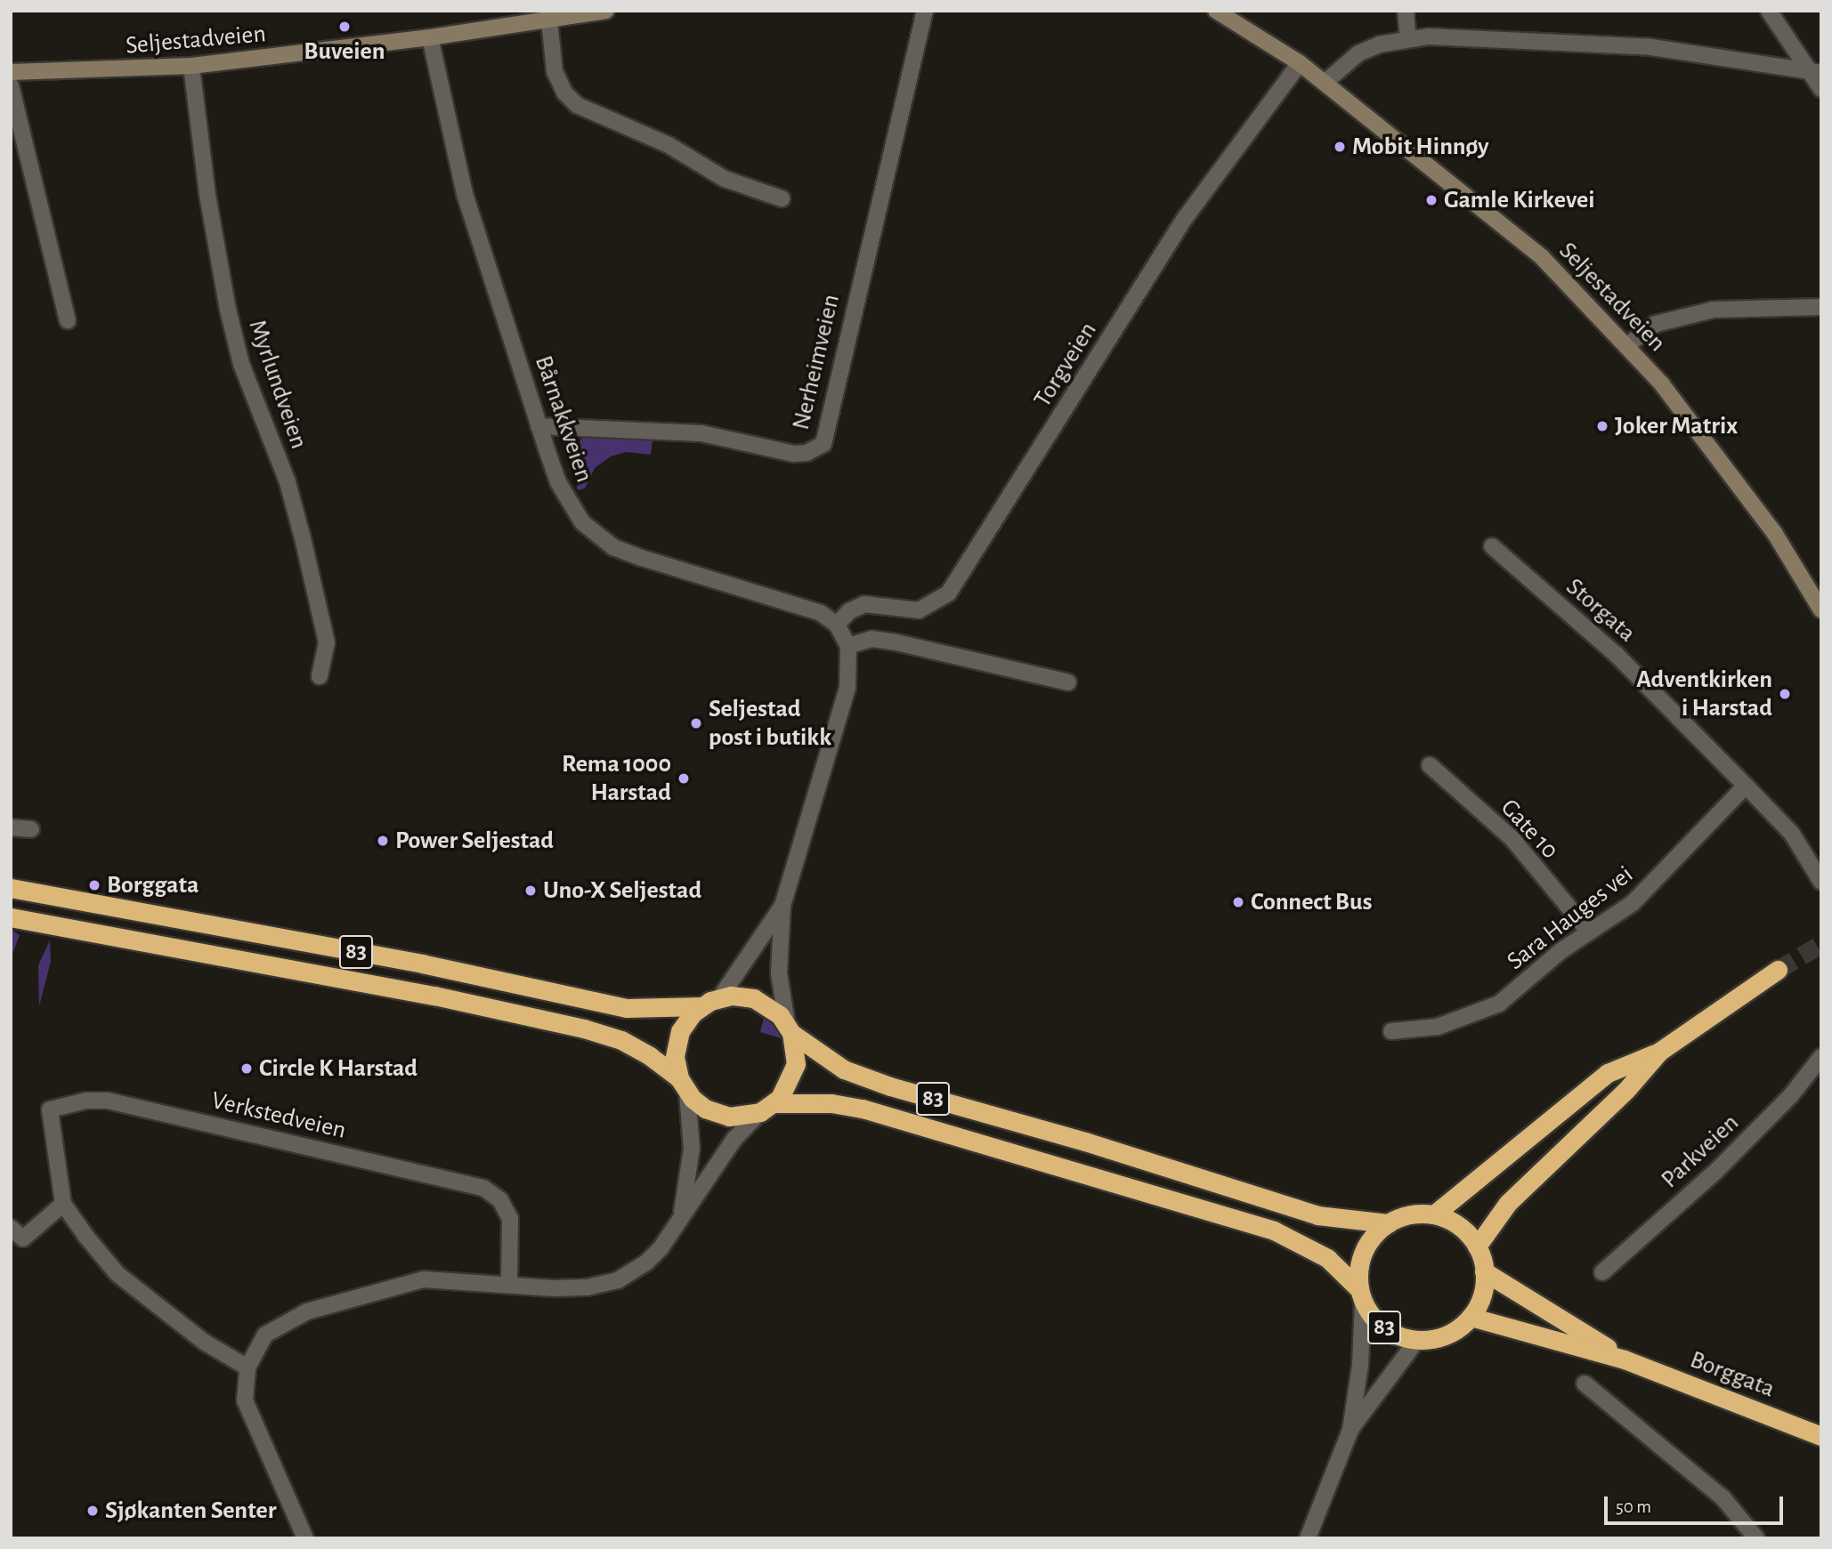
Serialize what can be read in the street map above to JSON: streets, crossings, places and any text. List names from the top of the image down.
{
  "streets": {
    "highway": ["83", "Borggata"],
    "street": [
      "Seljestadveien",
      "Nerheimveien",
      "Torgveien",
      "Myrlundveien",
      "Bårnakkveien",
      "Storgata",
      "Gate 10",
      "Sara Hauges vei",
      "Verkstedveien",
      "Parkveien"
    ]
  },
  "crossings": [
    ["Seljestadveien", "Torgveien"],
    ["Seljestadveien", "Myrlundveien"],
    ["Seljestadveien", "Bårnakkveien"],
    ["Nerheimveien", "Bårnakkveien"],
    ["Torgveien", "Bårnakkveien"],
    ["Storgata", "Sara Hauges vei"],
    ["Gate 10", "Sara Hauges vei"],
    ["83", "Borggata"]
  ],
  "places": [
    "Buveien",
    "Mobit Hinnøy",
    "Gamle Kirkevei",
    "Joker Matrix",
    "Adventkirken i Harstad",
    "Seljestad post i butikk",
    "Rema 1000 Harstad",
    "Power Seljestad",
    "Borggata",
    "Uno-X Seljestad",
    "Connect Bus",
    "Circle K Harstad",
    "Sjøkanten Senter"
  ],
  "scale_bar": "50 m"
}
